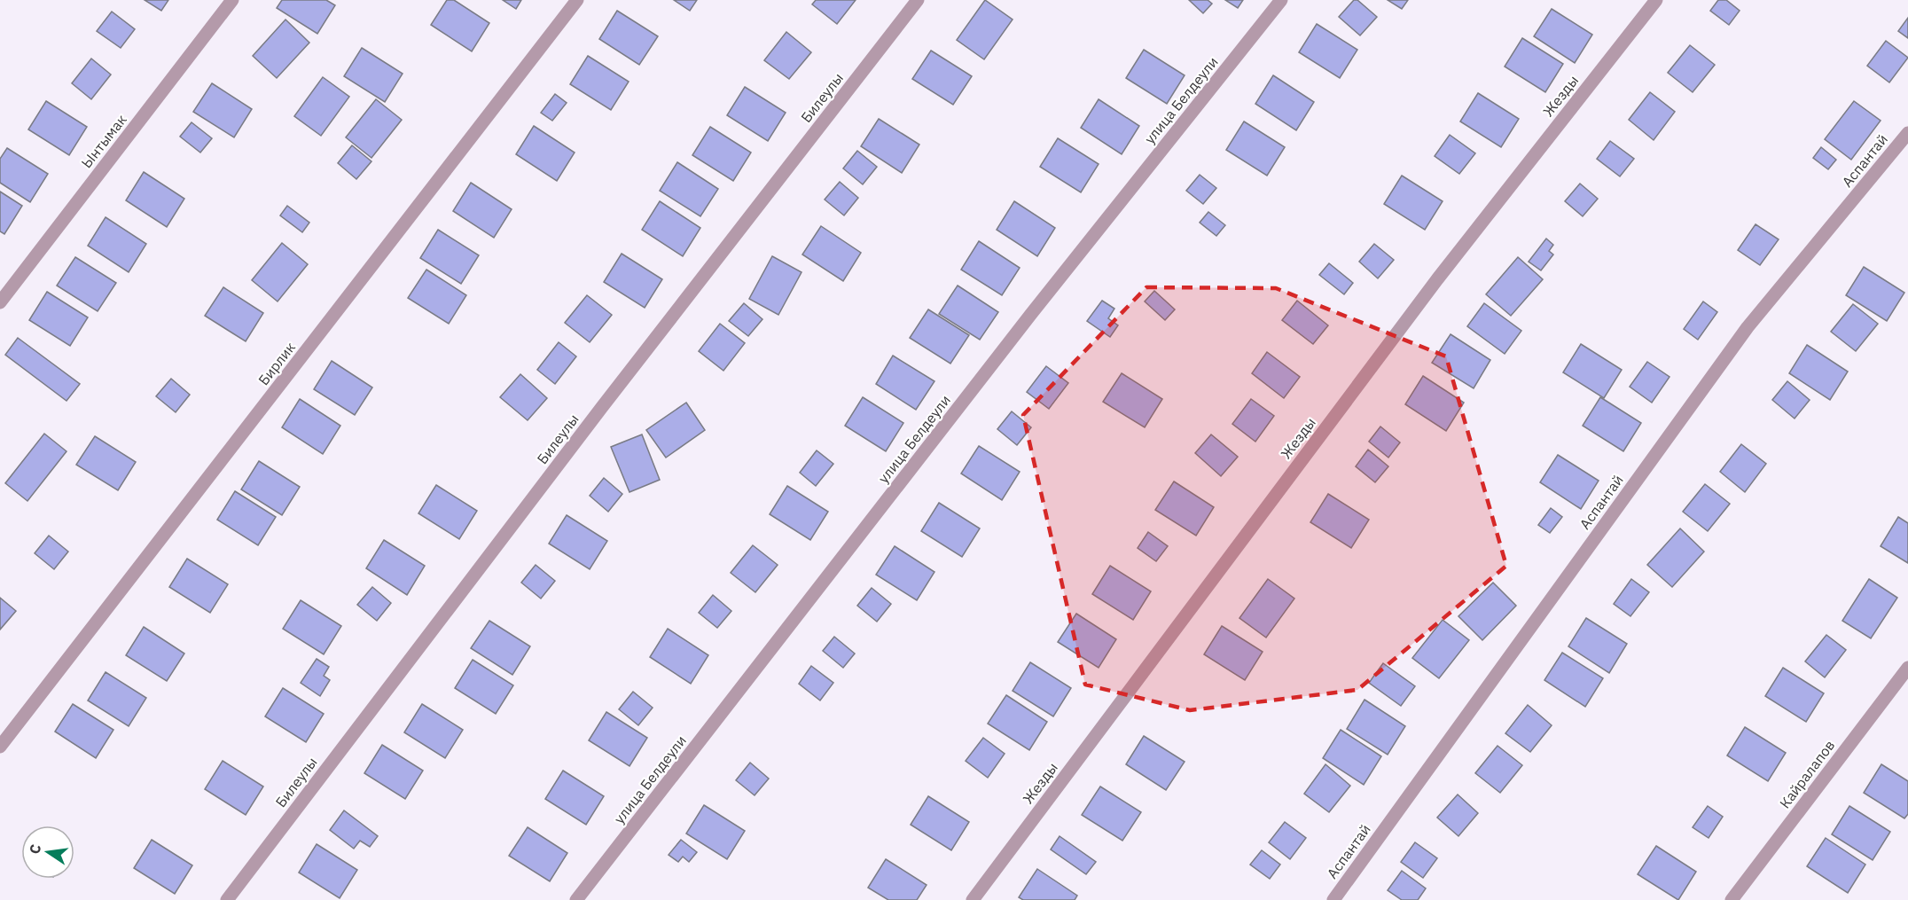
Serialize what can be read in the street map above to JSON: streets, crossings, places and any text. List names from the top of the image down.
{
  "streets": {
    "street": [
      "Жезды",
      "Билеулы",
      "улица Белдеули",
      "Ынтымак",
      "Аспантай",
      "Бирлик",
      "Кайралапов"
    ]
  },
  "north": "left"
}
